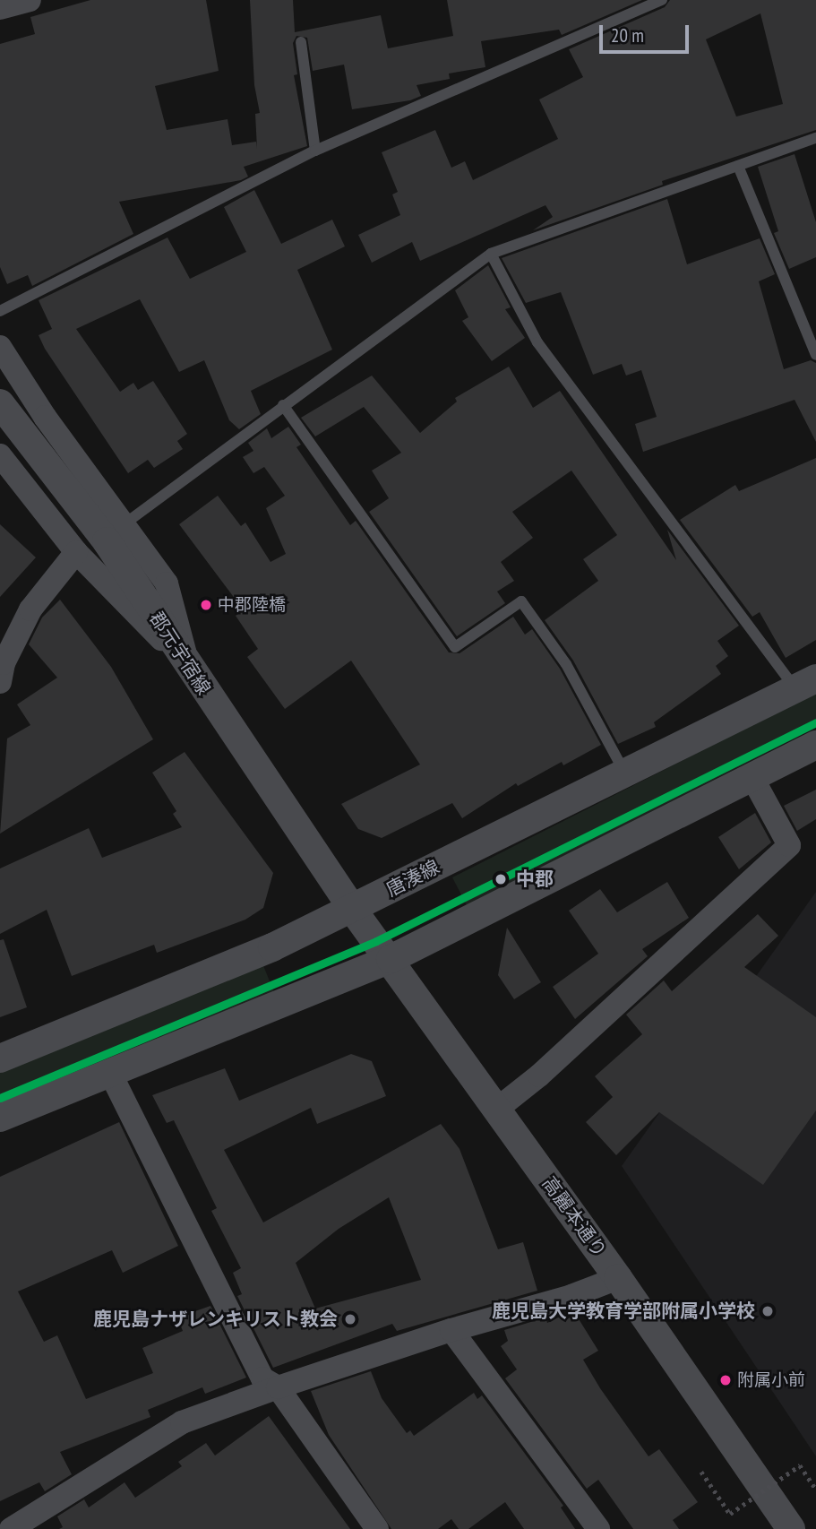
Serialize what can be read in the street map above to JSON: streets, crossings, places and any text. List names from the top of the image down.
{
  "streets": {
    "street": ["郡元宇宿線", "唐湊線", "高麗本通り"]
  },
  "crossings": [
    ["郡元宇宿線", "唐湊線"],
    ["郡元宇宿線", "高麗本通り"],
    ["唐湊線", "高麗本通り"]
  ],
  "places": [
    "中郡陸橋",
    "中郡",
    "鹿児島大学教育学部附属小学校",
    "鹿児島ナザレンキリスト教会",
    "附属小前"
  ],
  "scale_bar": "20 m"
}
